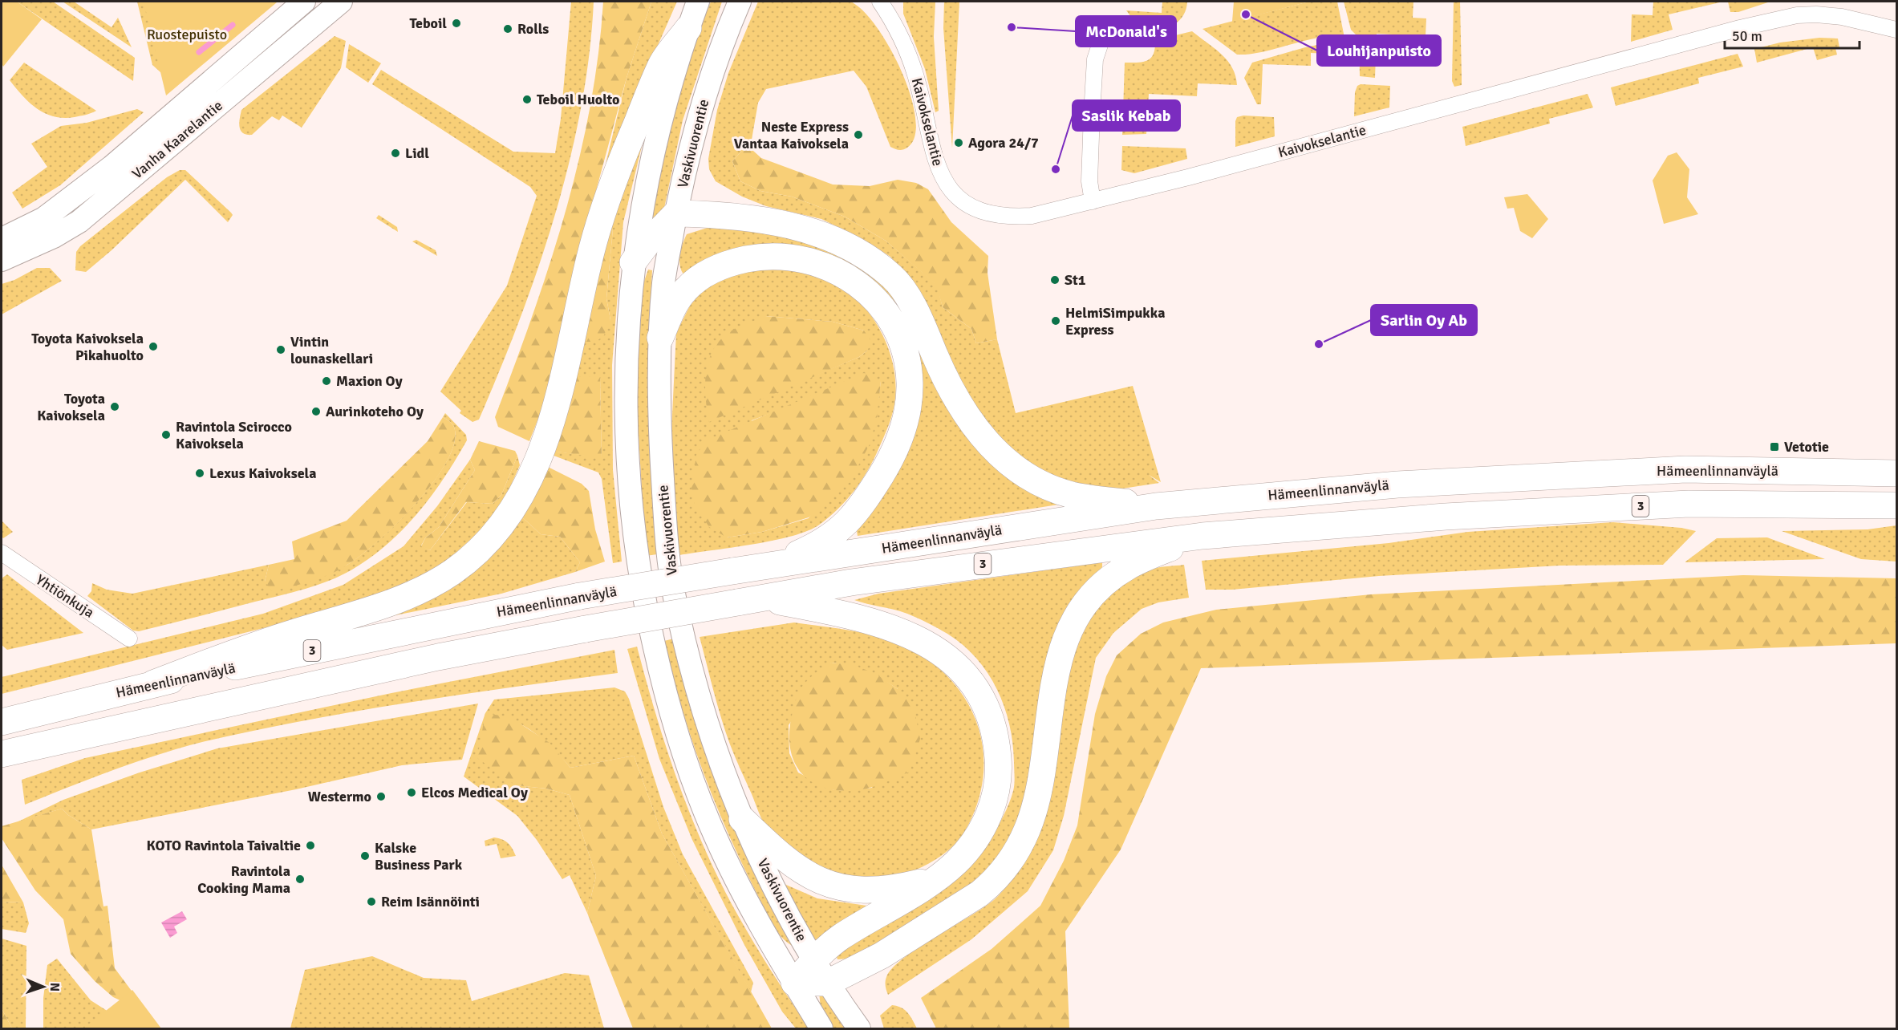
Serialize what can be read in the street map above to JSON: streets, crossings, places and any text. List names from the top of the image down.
{
  "streets": {
    "highway": ["Hämeenlinnanväylä", "3"],
    "main road": ["Vanha Kaarelantie", "Vaskivuorentie"],
    "street": ["Kaivokselantie", "Yhtiönkuja"]
  },
  "parks": ["Ruostepuisto"],
  "places": {
    "other": [
      "Louhijanpuisto",
      "Teboil",
      "McDonald's",
      "Rolls",
      "Teboil Huolto",
      "Neste Express Vantaa Kaivoksela",
      "Agora 24/7",
      "Lidl",
      "Saslik Kebab",
      "St1",
      "HelmiSimpukka Express",
      "Sarlin Oy Ab",
      "Toyota Kaivoksela Pikahuolto",
      "Vintin lounaskellari",
      "Maxion Oy",
      "Toyota Kaivoksela",
      "Aurinkoteho Oy",
      "Ravintola Scirocco Kaivoksela",
      "Lexus Kaivoksela",
      "Elcos Medical Oy",
      "Westermo",
      "KOTO Ravintola Taivaltie",
      "Kalske Business Park",
      "Ravintola Cooking Mama",
      "Reim Isännöinti"
    ],
    "transit": ["Vetotie"]
  },
  "scale_bar": "50 m",
  "north": "right"
}
